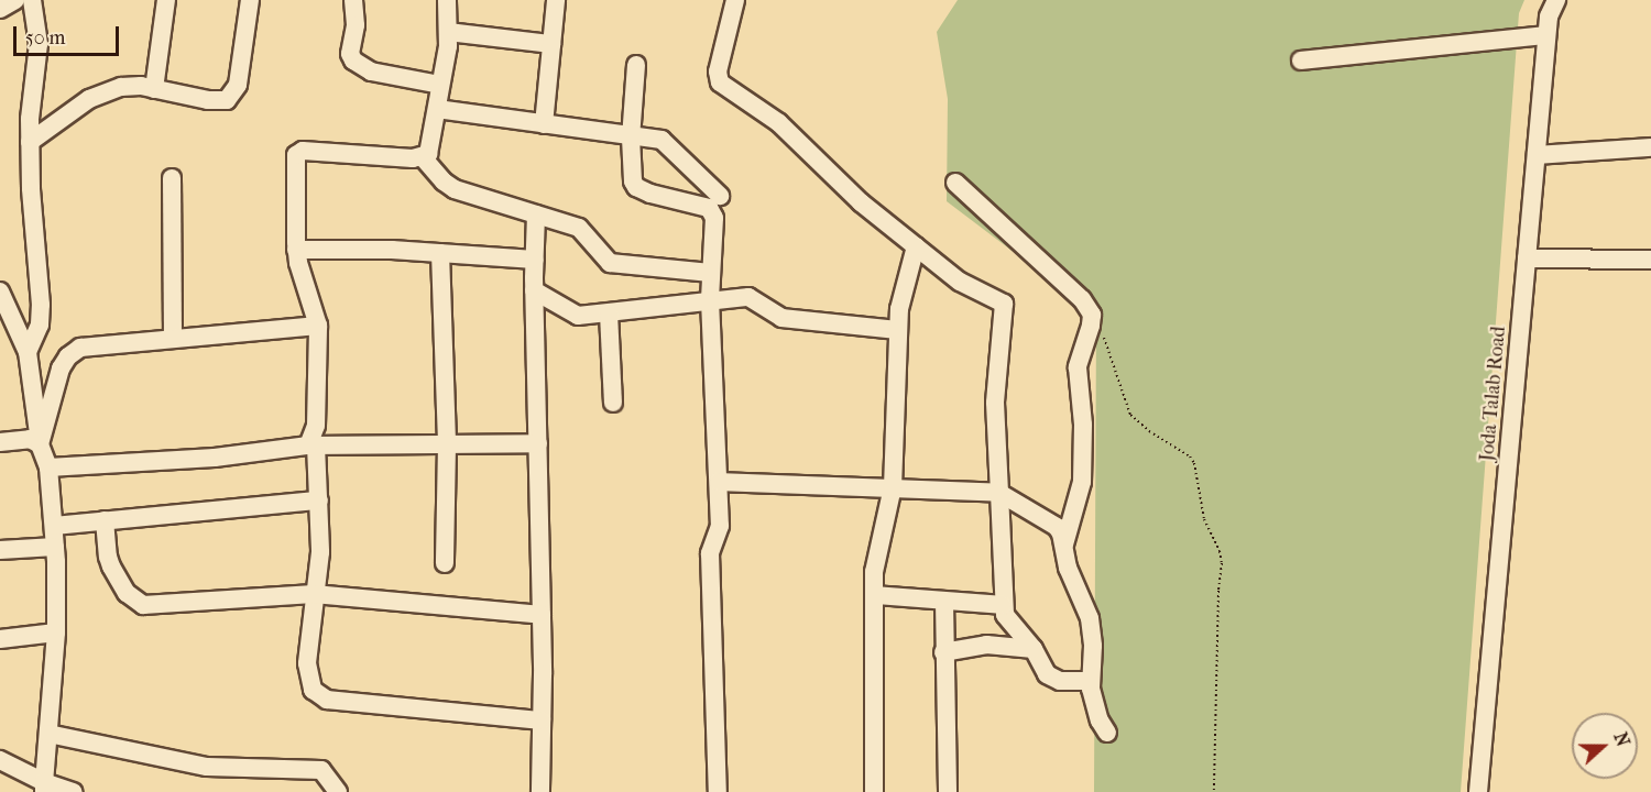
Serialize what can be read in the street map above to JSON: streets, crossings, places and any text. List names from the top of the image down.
{
  "streets": {
    "street": ["Joda Talab Road"]
  },
  "scale_bar": "50 m",
  "north": "right"
}
